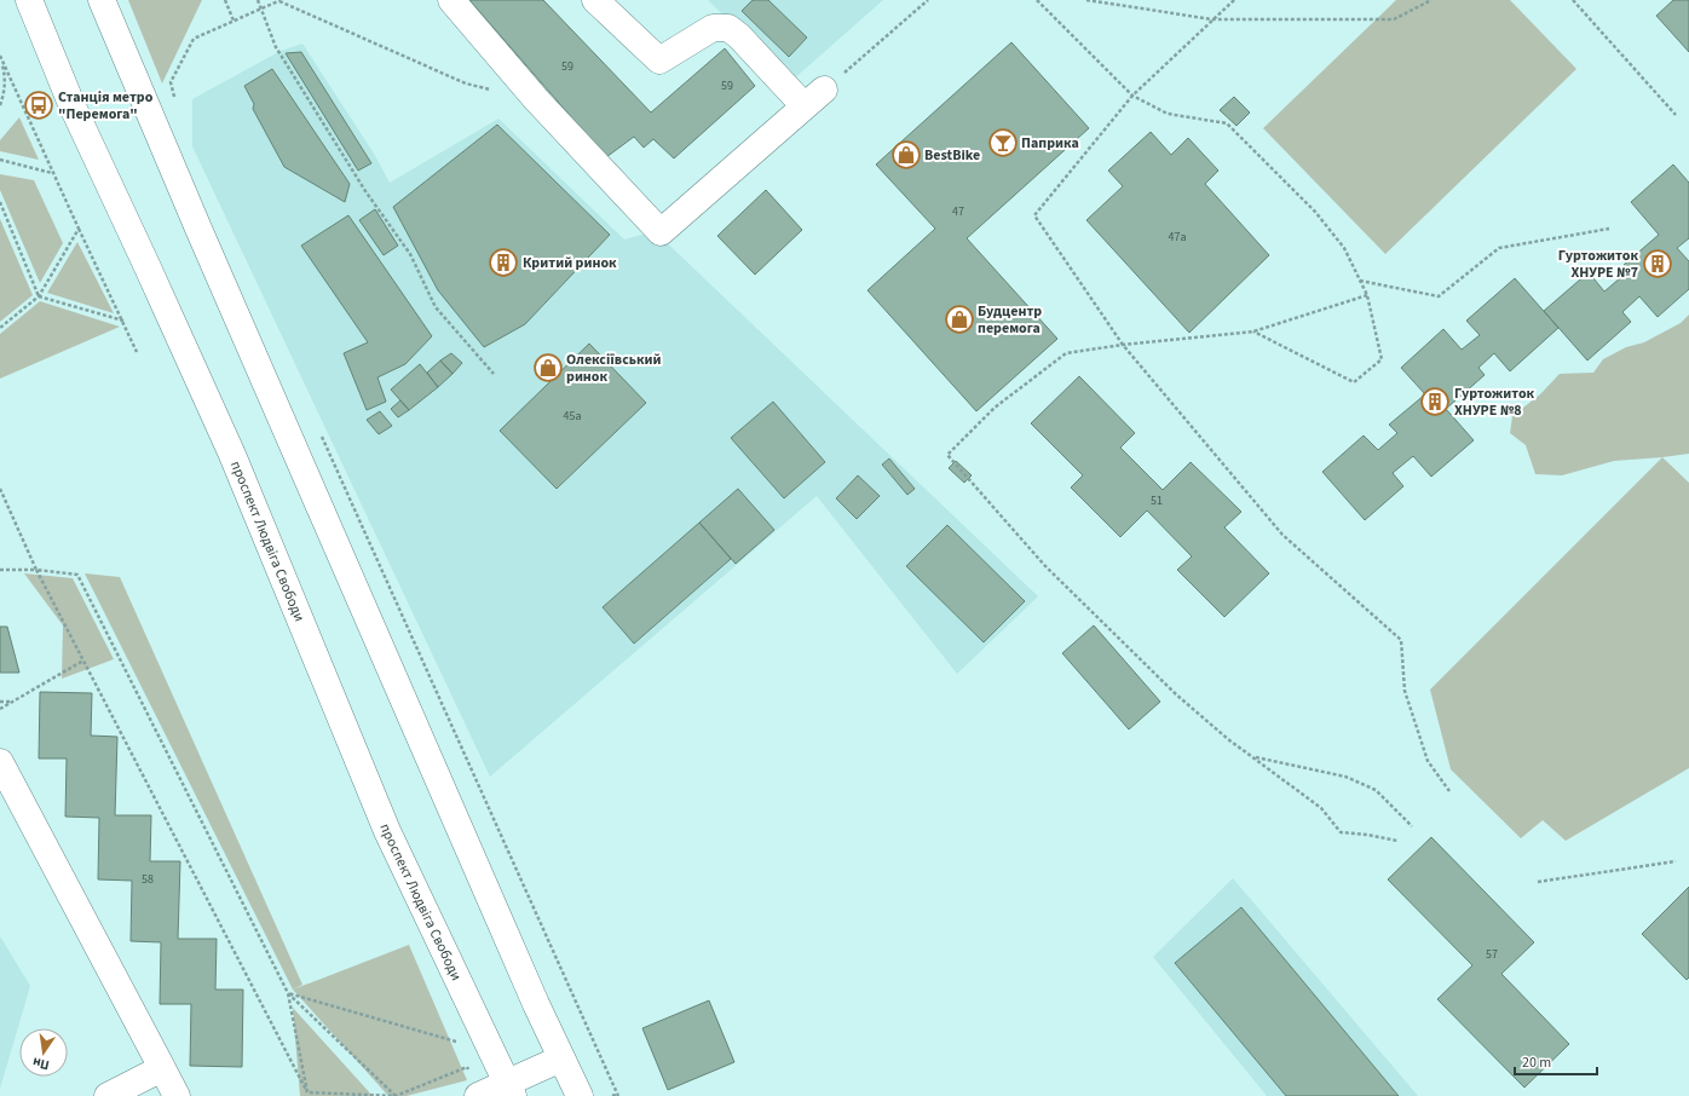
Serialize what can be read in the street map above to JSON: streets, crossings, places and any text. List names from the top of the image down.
{
  "streets": {
    "main road": ["проспект Людвіга Свободи"]
  },
  "places": {
    "bus stop": ["Станція метро \"Перемога\""],
    "bar": ["Паприка"],
    "shop": ["BestBike", "Будцентр перемога", "Олексіївський ринок"],
    "building": ["Критий ринок", "Гуртожиток ХНУРЕ №7", "Гуртожиток ХНУРЕ №8"]
  },
  "house_numbers": [
    "59",
    "59",
    "47",
    "47а",
    "45а",
    "51",
    "58",
    "57"
  ],
  "scale_bar": "20 m",
  "north": "bottom"
}
